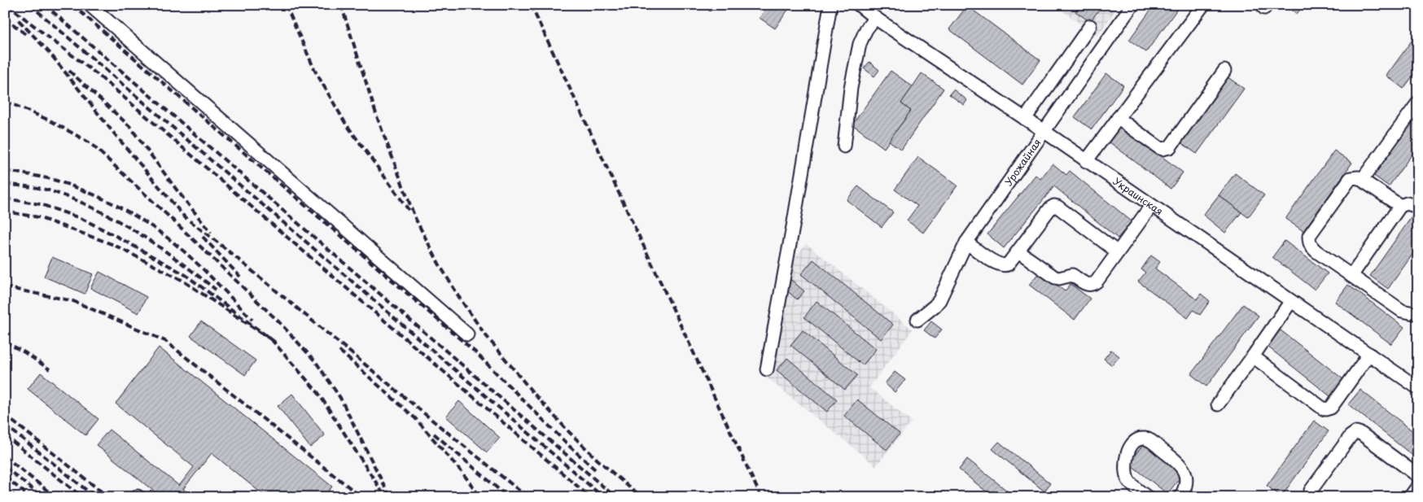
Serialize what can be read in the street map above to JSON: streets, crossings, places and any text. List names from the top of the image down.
{
  "streets": {
    "street": ["Урожайная", "Украинская"]
  },
  "crossings": [
    ["Урожайная", "Украинская"]
  ]
}
